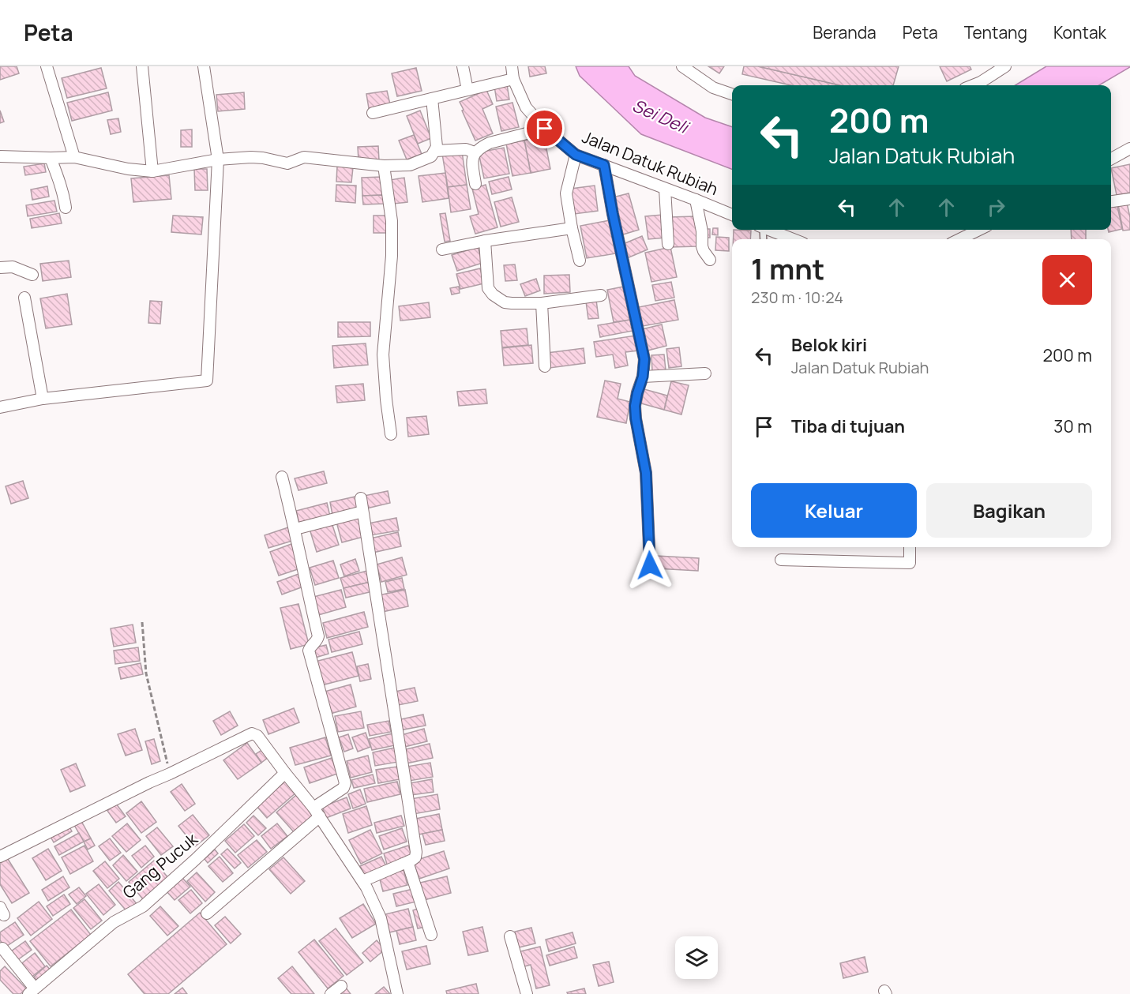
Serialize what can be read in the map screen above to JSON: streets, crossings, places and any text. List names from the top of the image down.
{
  "streets": {
    "street": ["Jalan Datuk Rubiah", "Gang Pucuk"]
  },
  "water": ["Sei Deli"],
  "page": {
    "header": "Peta",
    "nav": [
      "Beranda",
      "Peta",
      "Tentang",
      "Kontak"
    ],
    "turn": ["200 m", "Jalan Datuk Rubiah"],
    "heading": ["1 mnt", "230 m · 10:24"],
    "list": [
      {
        "name": "Belok kiri",
        "note": "Jalan Datuk Rubiah",
        "value": "200 m"
      },
      {
        "name": "Tiba di tujuan",
        "value": "30 m"
      }
    ],
    "buttons": ["Keluar", "Bagikan"]
  }
}
